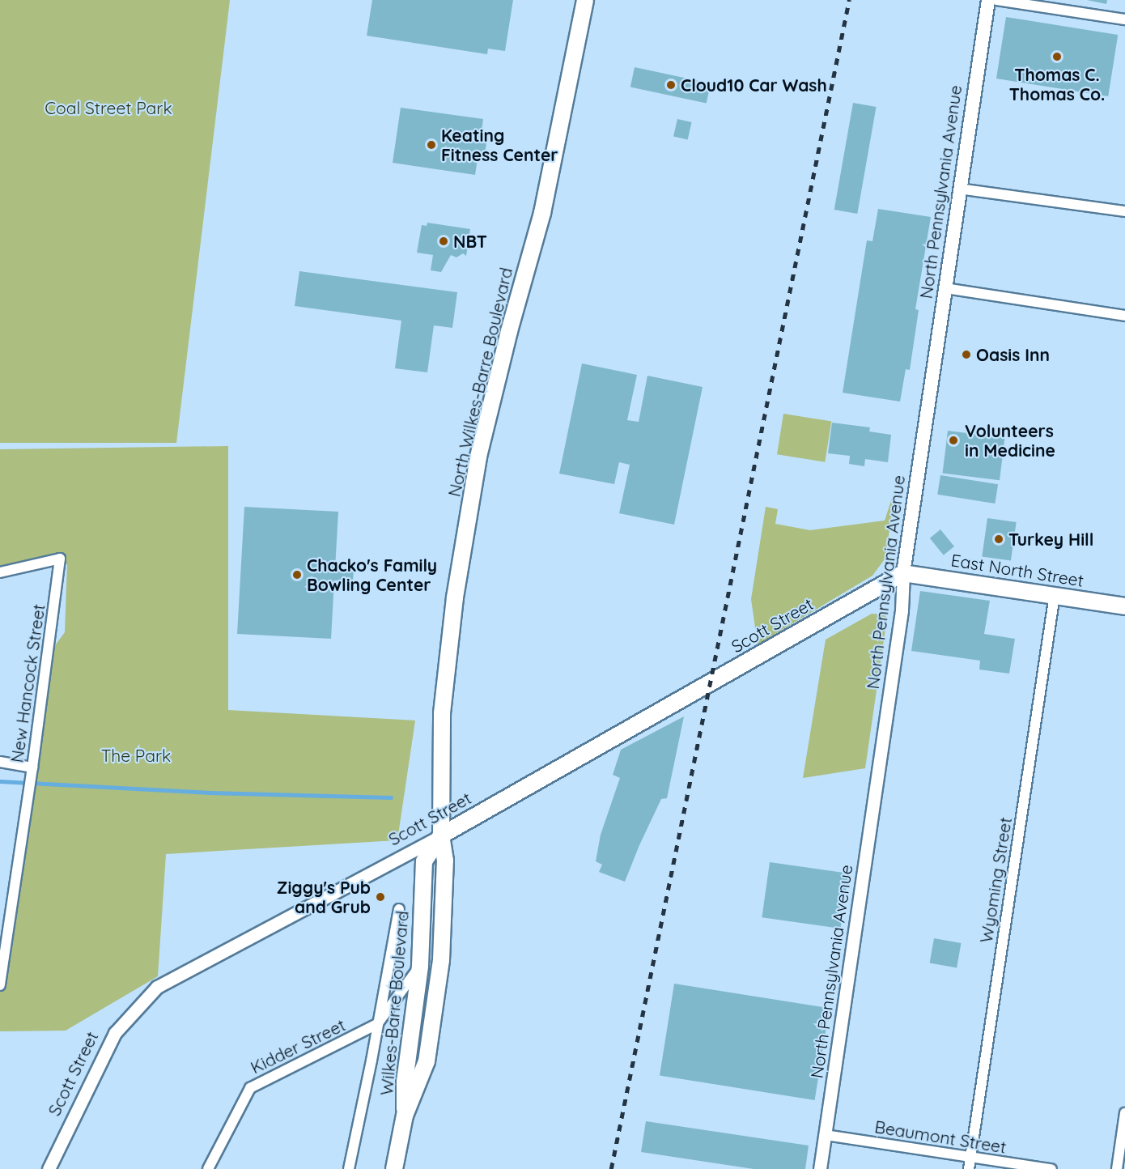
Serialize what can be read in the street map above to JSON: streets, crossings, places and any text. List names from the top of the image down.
{
  "streets": {
    "main road": [
      "North Pennsylvania Avenue",
      "North Wilkes-Barre Boulevard",
      "East North Street",
      "Scott Street",
      "Wilkes-Barre Boulevard"
    ],
    "street": [
      "New Hancock Street",
      "Wyoming Street",
      "Kidder Street",
      "Beaumont Street"
    ]
  },
  "crossings": [
    ["North Pennsylvania Avenue", "East North Street"],
    ["North Pennsylvania Avenue", "Scott Street"],
    ["North Pennsylvania Avenue", "Beaumont Street"],
    ["North Wilkes-Barre Boulevard", "Scott Street"],
    ["North Wilkes-Barre Boulevard", "Wilkes-Barre Boulevard"],
    ["East North Street", "Scott Street"],
    ["East North Street", "Wyoming Street"],
    ["Scott Street", "Wilkes-Barre Boulevard"],
    ["Wyoming Street", "Beaumont Street"],
    ["Wilkes-Barre Boulevard", "Kidder Street"]
  ],
  "parks": ["Coal Street Park", "The Park"],
  "places": [
    "Thomas C. Thomas Co.",
    "Cloud10 Car Wash",
    "Keating Fitness Center",
    "NBT",
    "Oasis Inn",
    "Volunteers in Medicine",
    "Turkey Hill",
    "Chacko's Family Bowling Center",
    "Ziggy's Pub and Grub"
  ]
}
